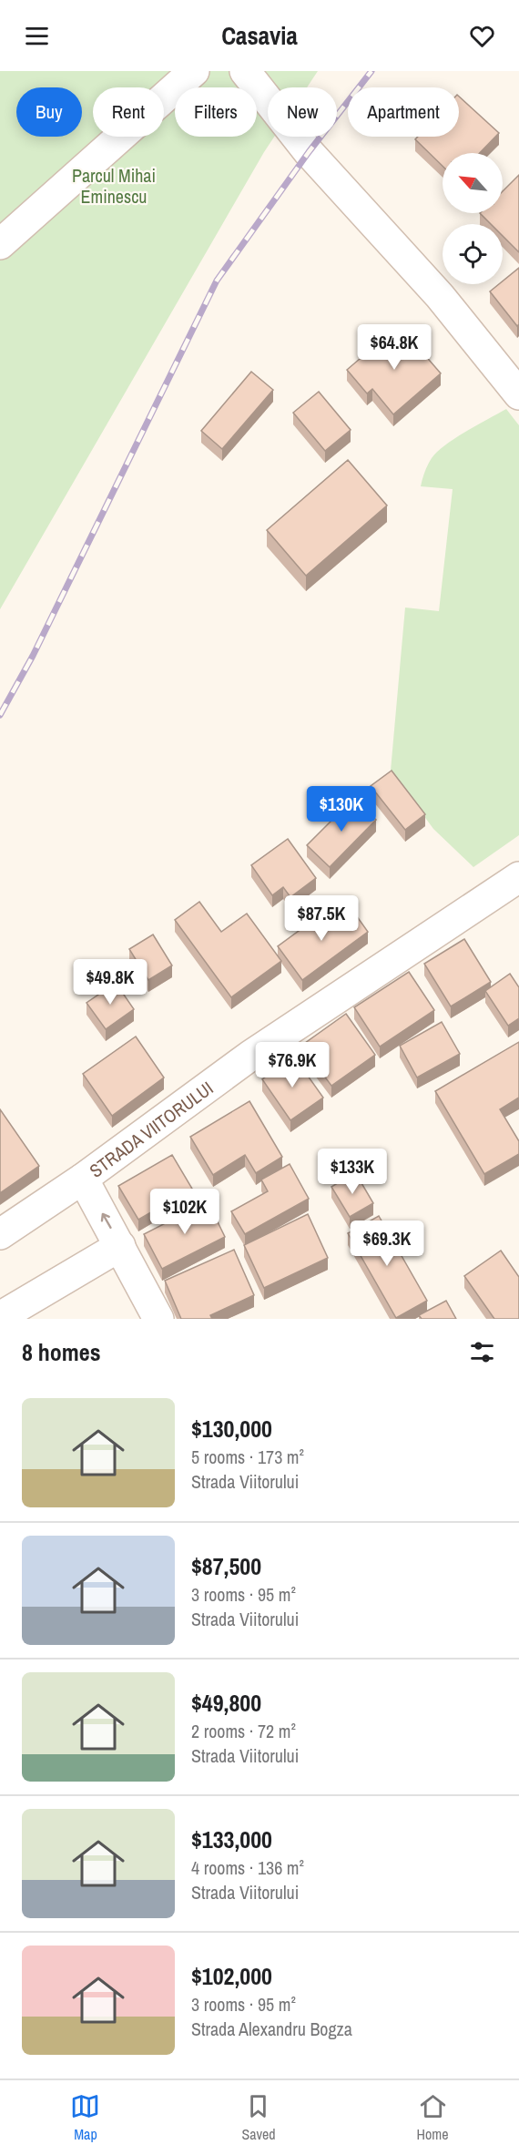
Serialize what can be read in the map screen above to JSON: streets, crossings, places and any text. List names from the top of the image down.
{
  "streets": {
    "street": ["STRADA VIITORULUI"]
  },
  "parks": ["Parcul Mihai Eminescu"],
  "north": "top left",
  "page": {
    "header": "Casavia",
    "chip": [
      "Buy",
      "Rent",
      "Filters",
      "New",
      "Apartment"
    ],
    "price": [
      "$64.8K",
      "$130K",
      "$87.5K",
      "$49.8K",
      "$76.9K",
      "$133K",
      "$102K",
      "$69.3K"
    ],
    "heading": "8 homes",
    "list": [
      {
        "name": "$130,000",
        "note": "5 rooms · 173 m² · Strada Viitorului"
      },
      {
        "name": "$87,500",
        "note": "3 rooms · 95 m² · Strada Viitorului"
      },
      {
        "name": "$49,800",
        "note": "2 rooms · 72 m² · Strada Viitorului"
      },
      {
        "name": "$133,000",
        "note": "4 rooms · 136 m² · Strada Viitorului"
      },
      {
        "name": "$102,000",
        "note": "3 rooms · 95 m² · Strada Alexandru Bogza"
      }
    ],
    "tabs": ["Map", "Saved", "Home"]
  }
}
